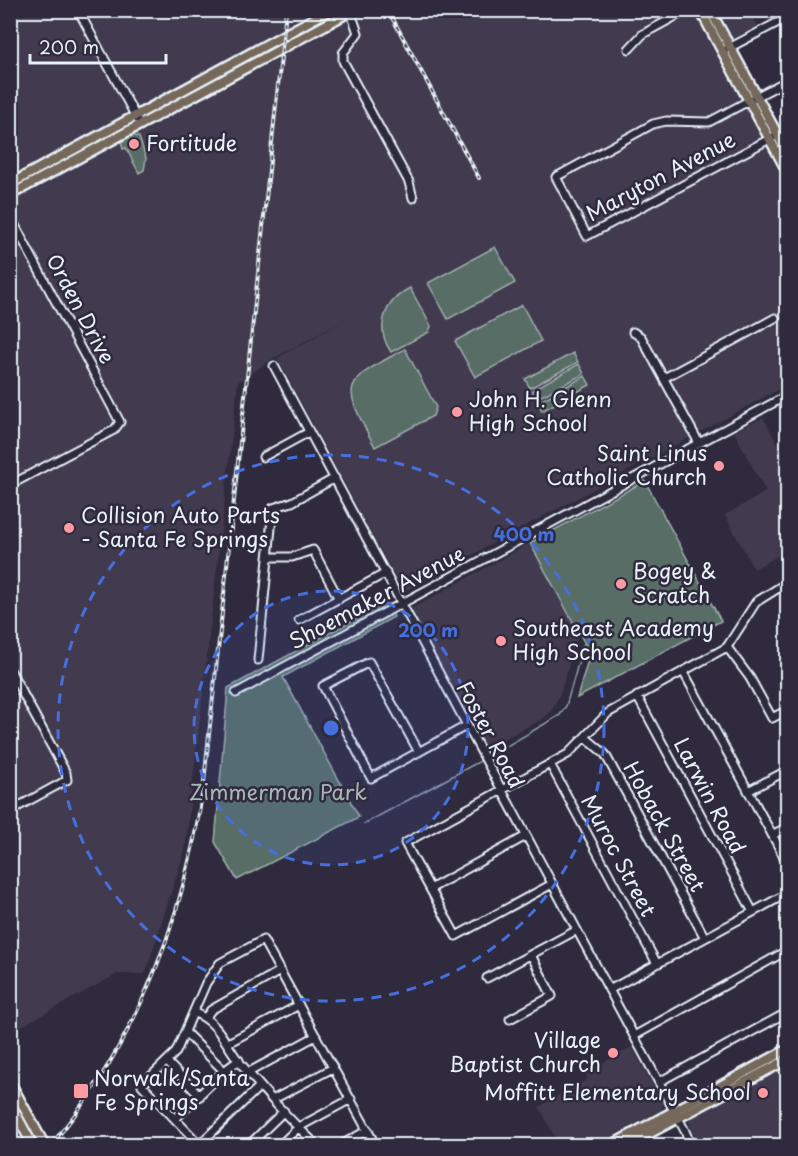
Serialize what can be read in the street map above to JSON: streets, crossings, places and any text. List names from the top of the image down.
{
  "streets": {
    "street": [
      "Maryton Avenue",
      "Orden Drive",
      "Shoemaker Avenue",
      "Foster Road",
      "Larwin Road",
      "Hoback Street",
      "Muroc Street"
    ]
  },
  "crossings": [
    ["Shoemaker Avenue", "Foster Road"]
  ],
  "parks": ["Zimmerman Park"],
  "places": {
    "other": [
      "Fortitude",
      "John H. Glenn High School",
      "Saint Linus Catholic Church",
      "Collision Auto Parts - Santa Fe Springs",
      "Bogey & Scratch",
      "Southeast Academy High School",
      "Village Baptist Church",
      "Moffitt Elementary School"
    ],
    "transit": ["Norwalk/Santa Fe Springs"]
  },
  "scale_bar": "200 m",
  "rings": ["400 m", "200 m"]
}
